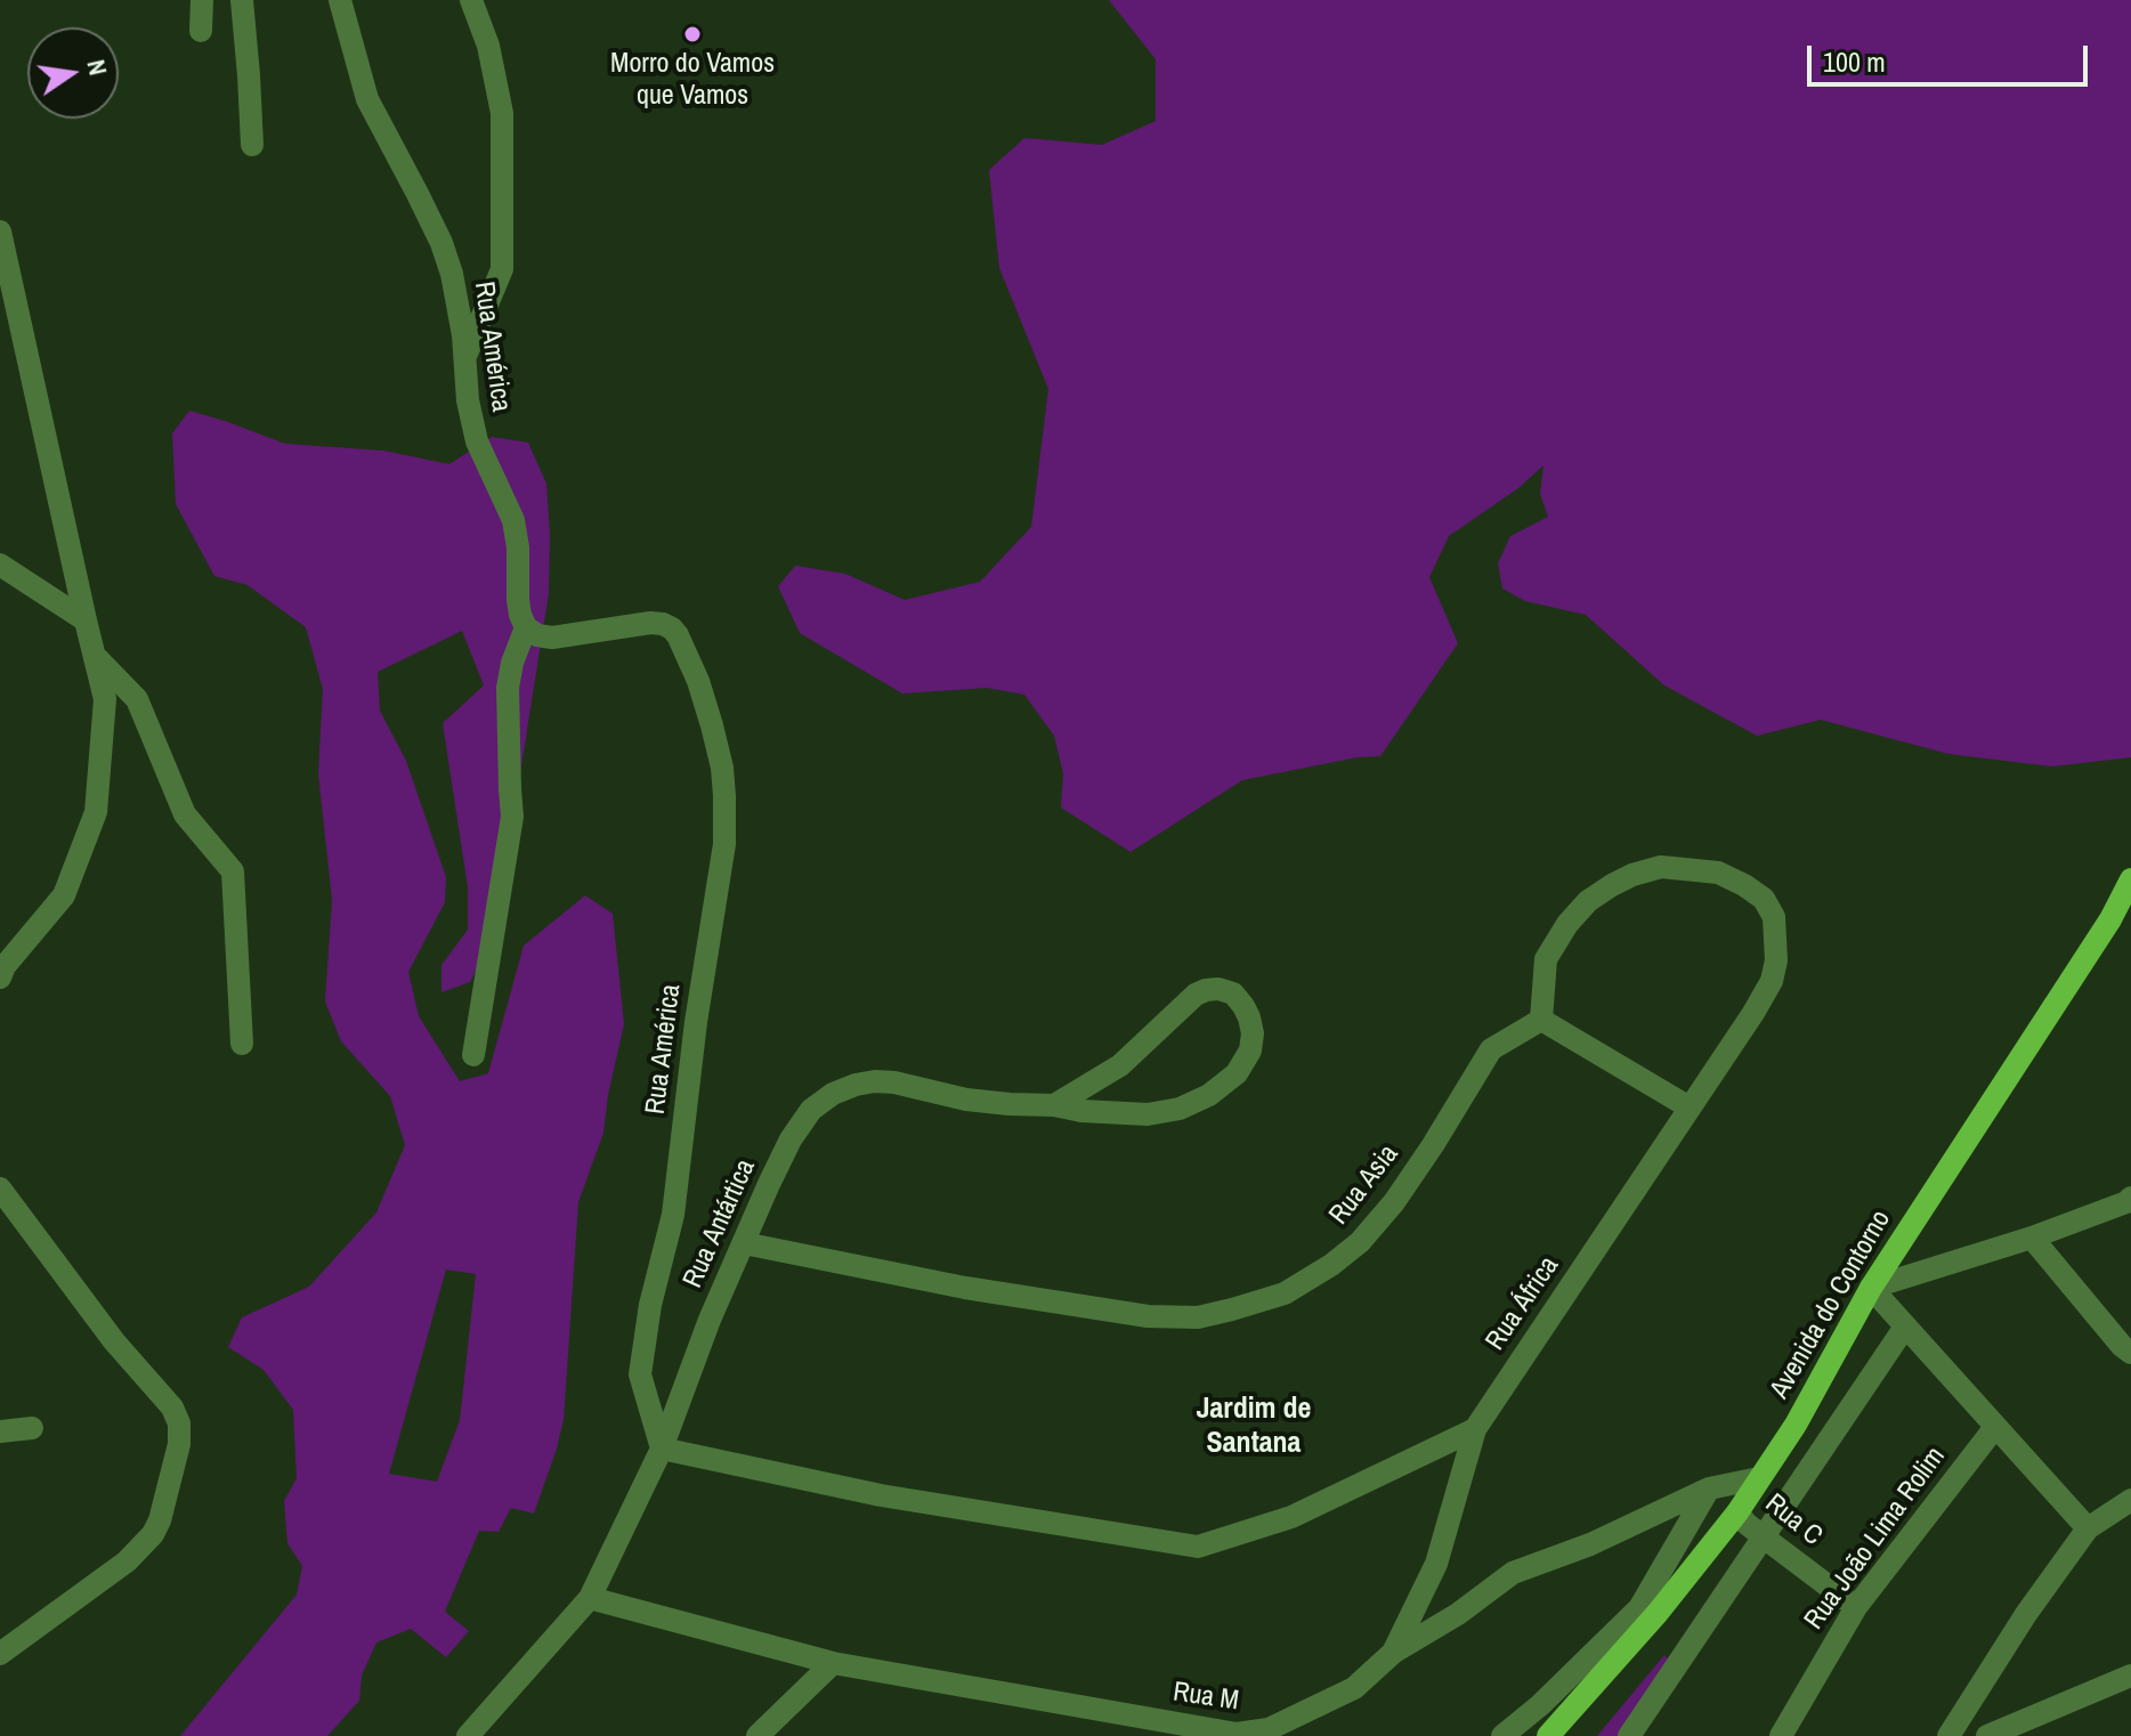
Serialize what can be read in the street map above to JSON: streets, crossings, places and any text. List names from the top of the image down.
{
  "streets": {
    "main road": ["Avenida do Contorno"],
    "street": [
      "Rua América",
      "Rua Asia",
      "Rua Antártica",
      "Rua África",
      "Rua C",
      "Rua João Lima Rolim",
      "Rua M"
    ]
  },
  "crossings": [
    ["Rua América", "Rua Antártica"],
    ["Rua Asia", "Rua Antártica"],
    ["Rua Asia", "Rua África"],
    ["Rua Antártica", "Rua M"],
    ["Rua África", "Rua M"],
    ["Avenida do Contorno", "Rua C"],
    ["Avenida do Contorno", "Rua M"],
    ["Rua C", "Rua João Lima Rolim"]
  ],
  "districts": ["Jardim de Santana"],
  "places": ["Morro do Vamos que Vamos"],
  "scale_bar": "100 m",
  "north": "right"
}
